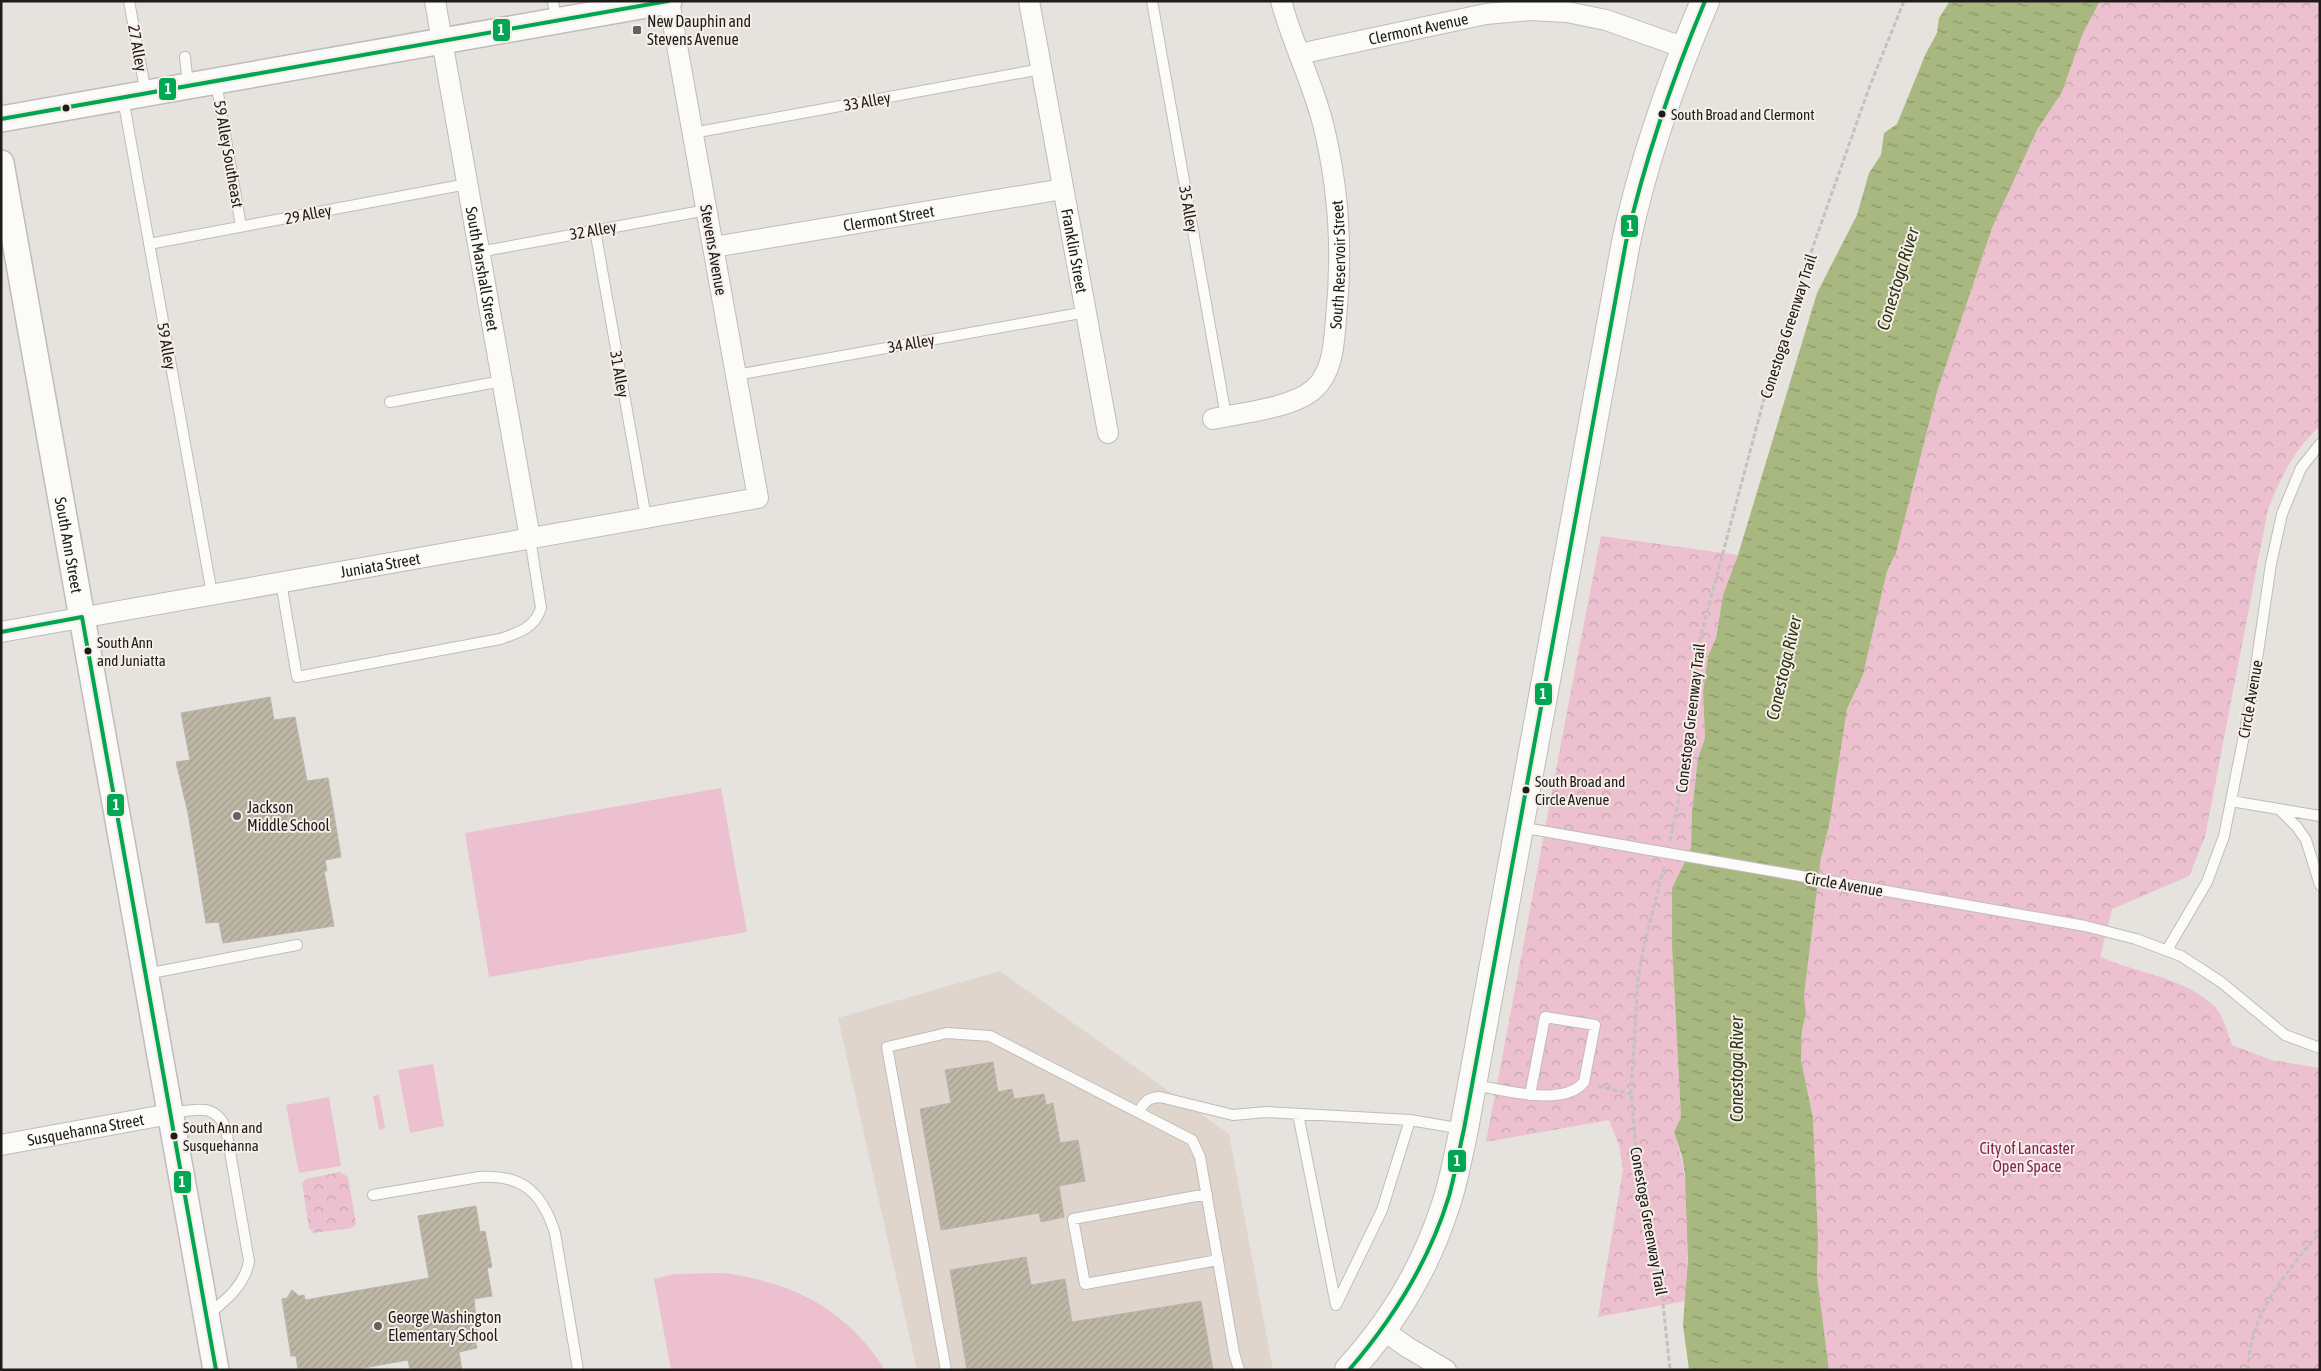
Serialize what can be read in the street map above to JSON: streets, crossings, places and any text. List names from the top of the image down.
{
  "streets": {
    "street": [
      "Clermont Avenue",
      "Clermont Street",
      "Stevens Avenue",
      "Franklin Street",
      "South Reservoir Street",
      "South Marshall Street",
      "South Ann Street",
      "Juniata Street",
      "Susquehanna Street"
    ],
    "lane": [
      "27 Alley",
      "33 Alley",
      "59 Alley Southeast",
      "35 Alley",
      "29 Alley",
      "32 Alley",
      "34 Alley",
      "59 Alley",
      "31 Alley",
      "Circle Avenue"
    ],
    "path": ["Conestoga Greenway Trail"]
  },
  "crossings": [
    ["Clermont Avenue", "South Reservoir Street"],
    ["27 Alley", "59 Alley"],
    ["33 Alley", "Stevens Avenue"],
    ["33 Alley", "Franklin Street"],
    ["59 Alley Southeast", "29 Alley"],
    ["35 Alley", "South Reservoir Street"],
    ["29 Alley", "South Marshall Street"],
    ["29 Alley", "59 Alley"],
    ["Clermont Street", "Stevens Avenue"],
    ["Clermont Street", "Franklin Street"],
    ["32 Alley", "Stevens Avenue"],
    ["32 Alley", "South Marshall Street"],
    ["32 Alley", "31 Alley"],
    ["Stevens Avenue", "34 Alley"],
    ["Stevens Avenue", "Juniata Street"],
    ["Franklin Street", "34 Alley"],
    ["South Marshall Street", "Juniata Street"],
    ["59 Alley", "Juniata Street"],
    ["31 Alley", "Juniata Street"],
    ["South Ann Street", "Juniata Street"],
    ["South Ann Street", "Susquehanna Street"]
  ],
  "water": ["Conestoga River"],
  "parks": ["City of Lancaster Open Space"],
  "places": {
    "transit": ["New Dauphin and Stevens Avenue"],
    "other": [
      "South Broad and Clermont",
      "South Ann and Juniatta",
      "South Broad and Circle Avenue",
      "Jackson Middle School",
      "South Ann and Susquehanna",
      "George Washington Elementary School"
    ]
  },
  "lines": ["transit line 1"]
}
